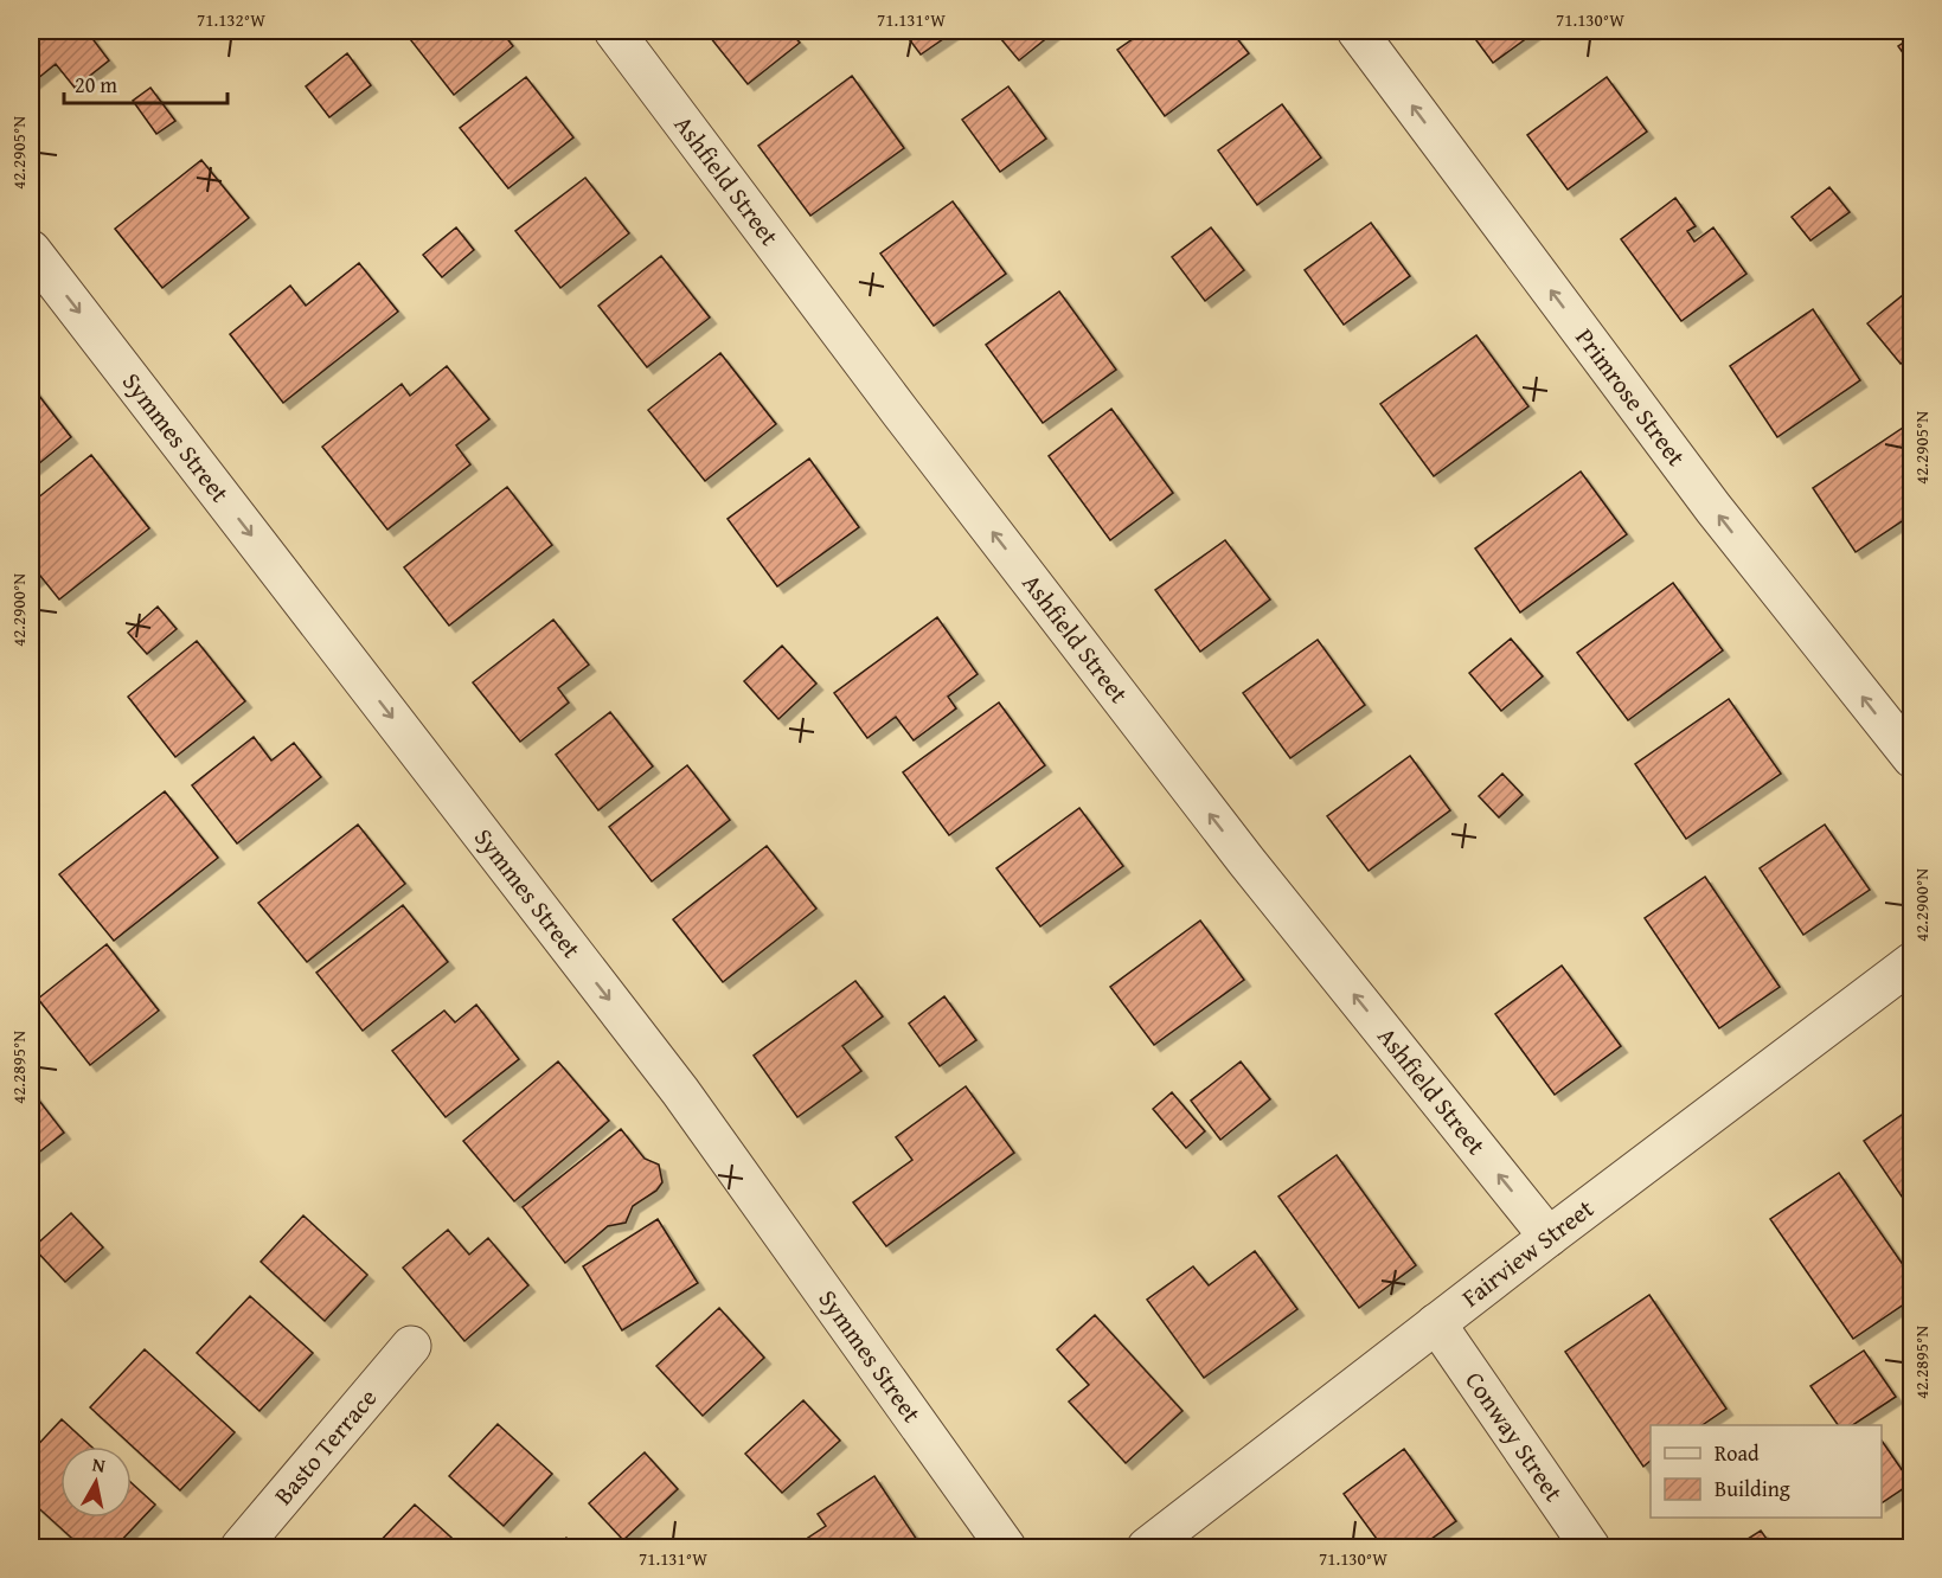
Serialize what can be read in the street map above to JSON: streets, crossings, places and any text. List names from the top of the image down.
{
  "streets": {
    "street": [
      "Ashfield Street",
      "Primrose Street",
      "Symmes Street",
      "Fairview Street",
      "Conway Street",
      "Basto Terrace"
    ]
  },
  "crossings": [
    ["Ashfield Street", "Fairview Street"],
    ["Fairview Street", "Conway Street"]
  ],
  "one_way": ["Ashfield Street", "Primrose Street", "Symmes Street"],
  "legend": ["Road", "Building"],
  "scale_bar": "20 m",
  "north": "top",
  "coordinates": [
    "71.132°W",
    "71.131°W",
    "71.130°W",
    "42.2905°N",
    "42.2900°N",
    "42.2895°N"
  ]
}
